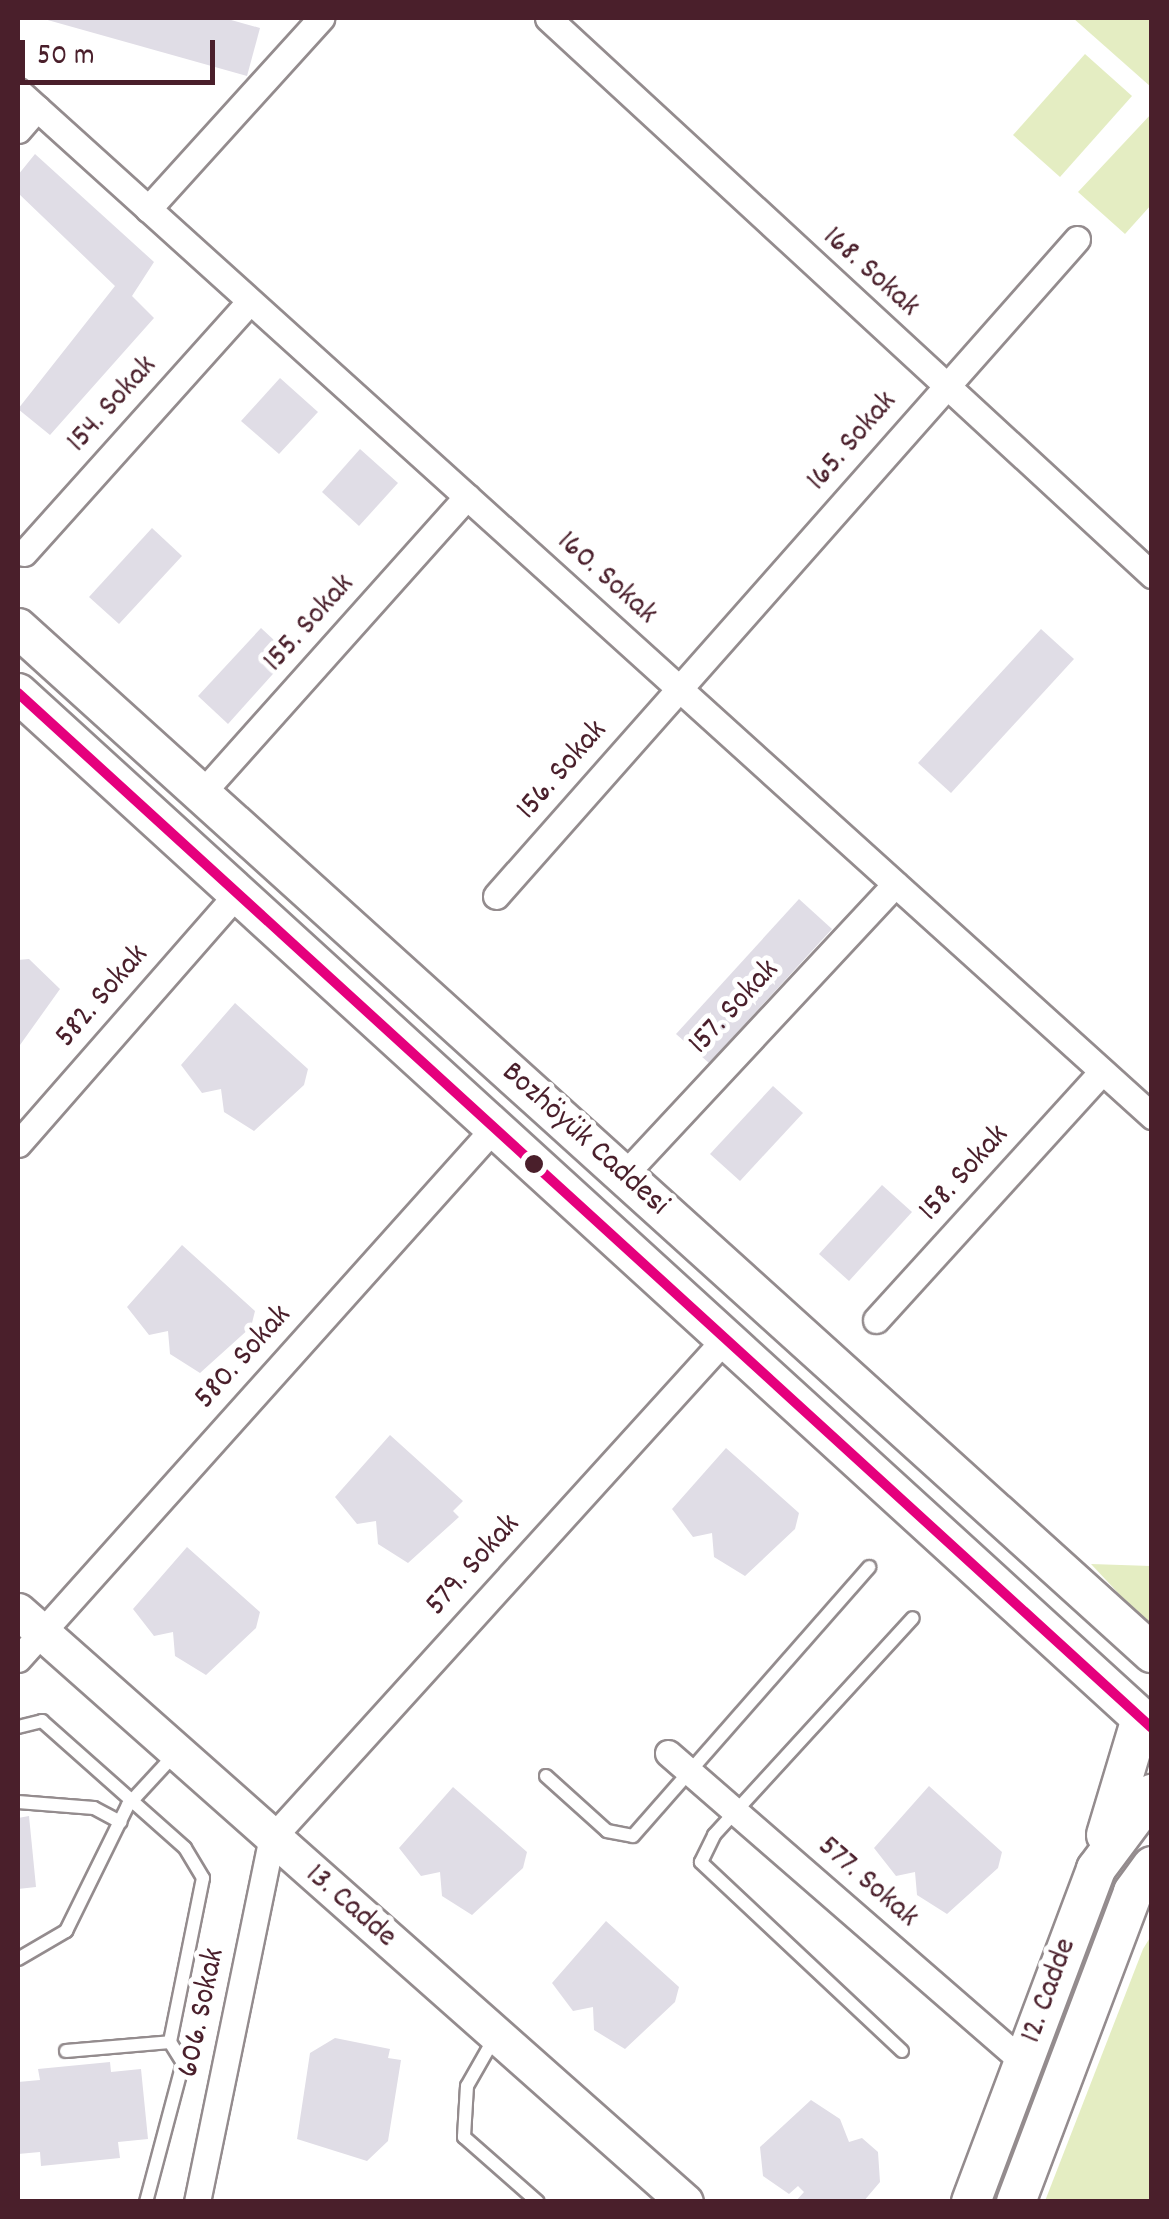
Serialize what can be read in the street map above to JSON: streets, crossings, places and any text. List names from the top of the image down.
{
  "streets": {
    "main road": ["Bozhöyük Caddesi", "12. Cadde"],
    "street": [
      "168. Sokak",
      "154. Sokak",
      "165. Sokak",
      "160. Sokak",
      "155. Sokak",
      "156. Sokak",
      "582. Sokak",
      "157. Sokak",
      "158. Sokak",
      "580. Sokak",
      "579. Sokak",
      "577. Sokak",
      "13. Cadde",
      "606. Sokak"
    ]
  },
  "crossings": [
    ["168. Sokak", "165. Sokak"],
    ["154. Sokak", "160. Sokak"],
    ["165. Sokak", "160. Sokak"],
    ["165. Sokak", "156. Sokak"],
    ["160. Sokak", "155. Sokak"],
    ["160. Sokak", "156. Sokak"],
    ["160. Sokak", "157. Sokak"],
    ["160. Sokak", "158. Sokak"],
    ["155. Sokak", "Bozhöyük Caddesi"],
    ["582. Sokak", "Bozhöyük Caddesi"],
    ["157. Sokak", "Bozhöyük Caddesi"],
    ["Bozhöyük Caddesi", "580. Sokak"],
    ["Bozhöyük Caddesi", "579. Sokak"],
    ["580. Sokak", "13. Cadde"],
    ["579. Sokak", "13. Cadde"],
    ["579. Sokak", "606. Sokak"],
    ["577. Sokak", "12. Cadde"],
    ["13. Cadde", "606. Sokak"]
  ],
  "scale_bar": "50 m"
}
